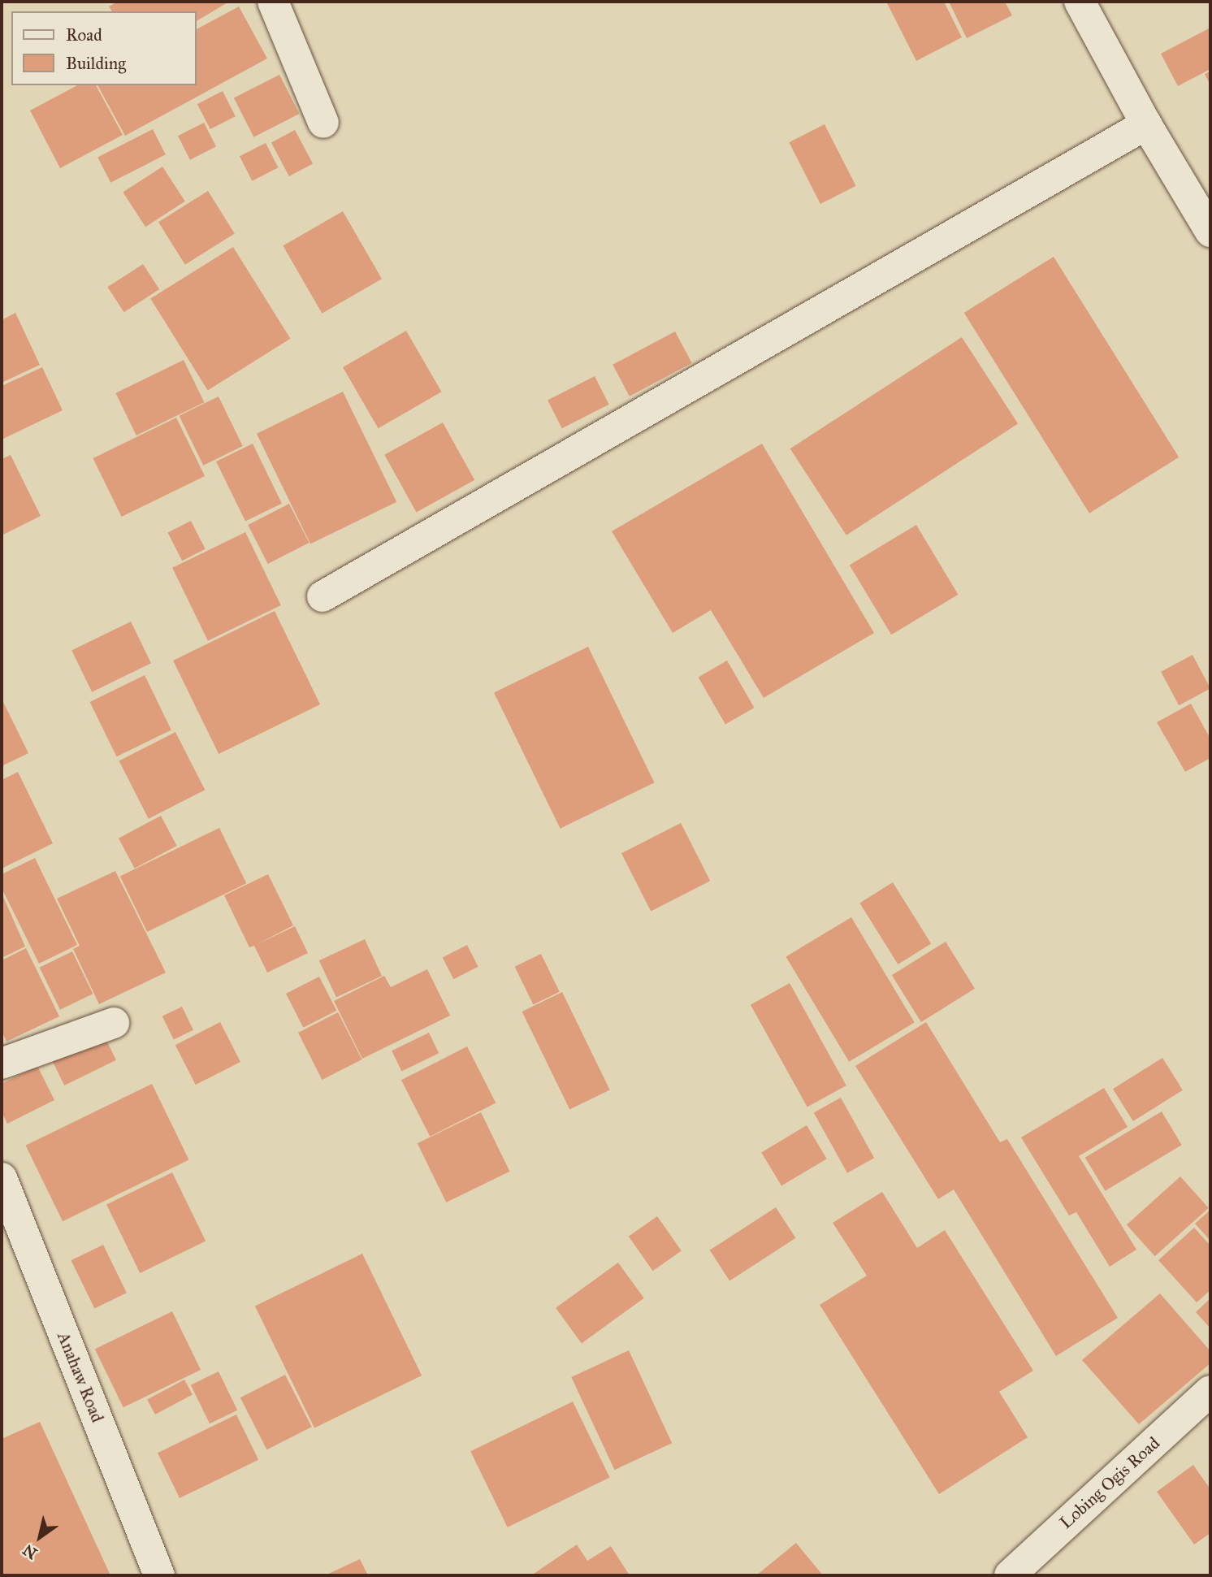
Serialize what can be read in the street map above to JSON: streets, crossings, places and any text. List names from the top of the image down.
{
  "streets": {
    "street": ["Anahaw Road", "Lobing Ogis Road"]
  },
  "legend": ["Road", "Building"],
  "north": "bottom left"
}
